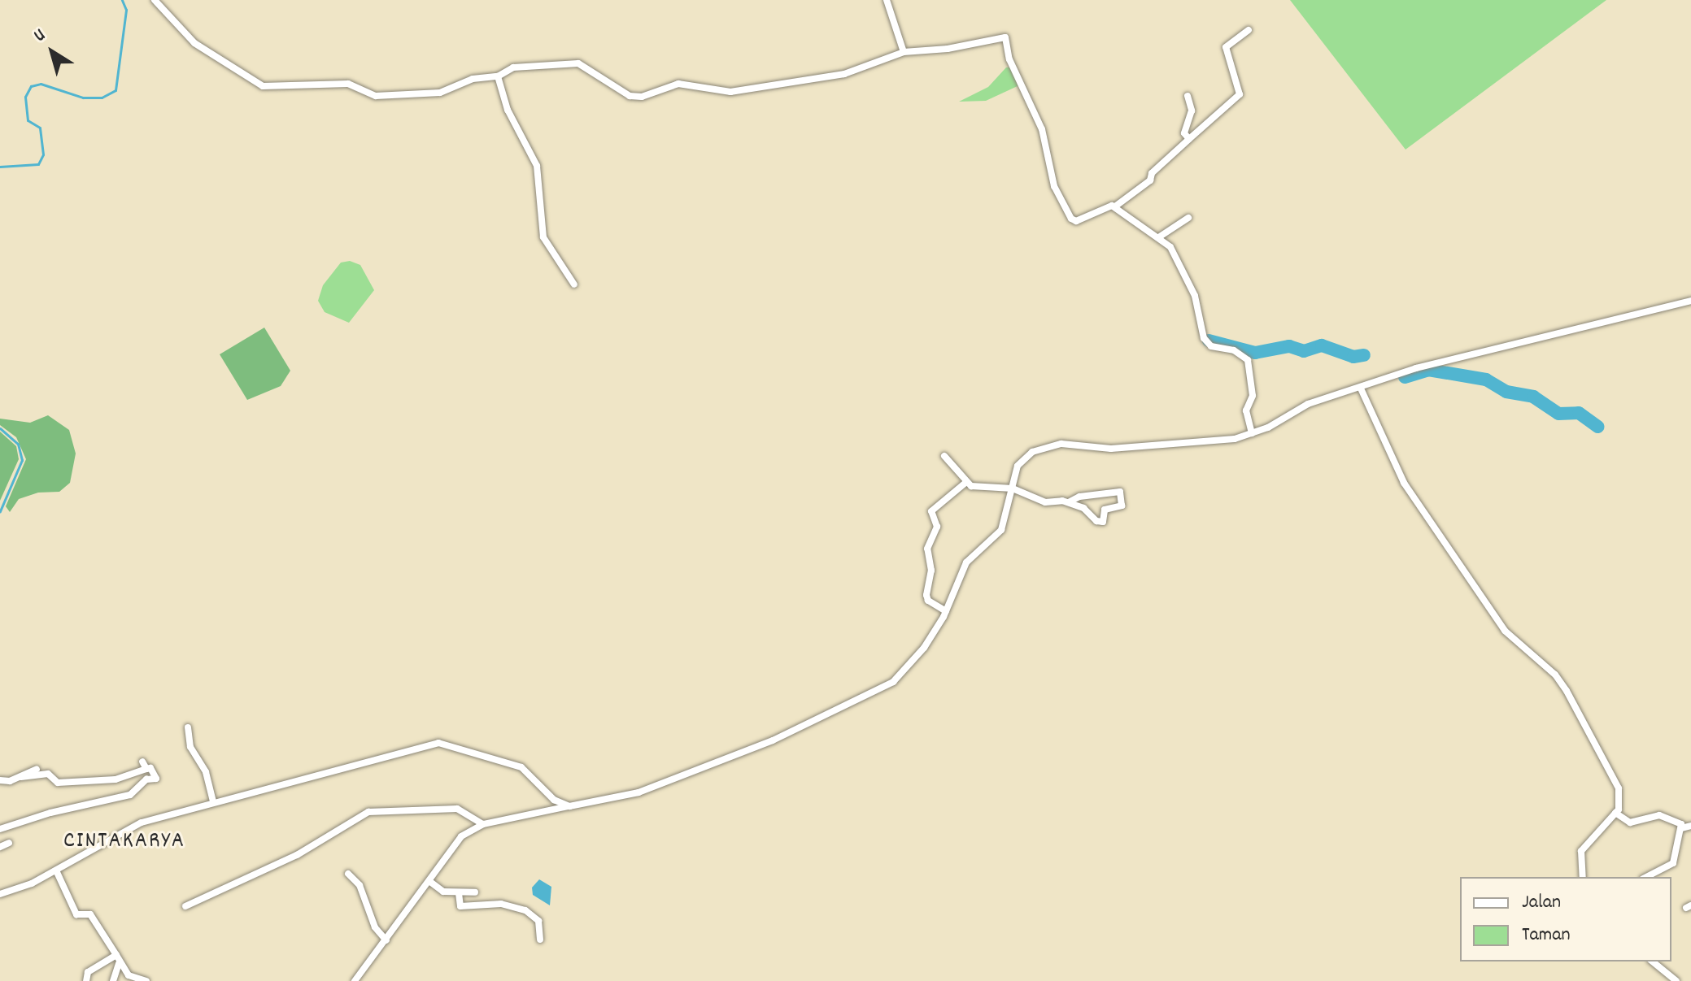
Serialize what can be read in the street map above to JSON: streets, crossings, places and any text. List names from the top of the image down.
{
  "districts": ["CINTAKARYA"],
  "legend": ["Jalan", "Taman"],
  "north": "top left"
}
